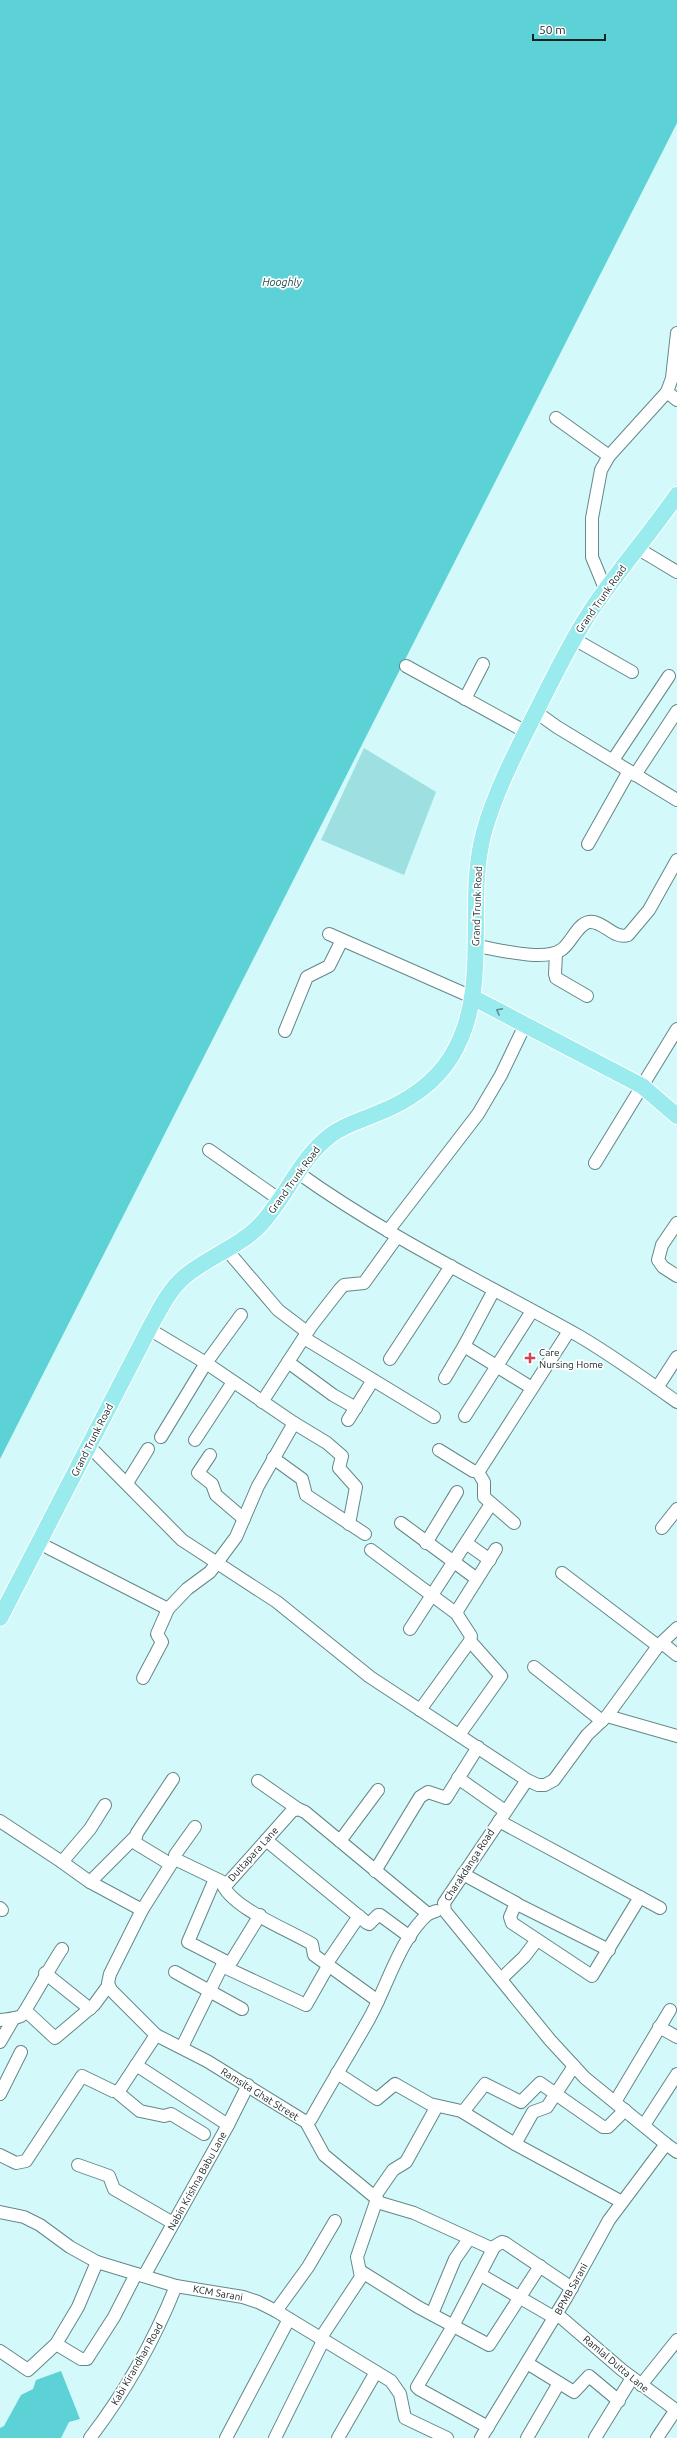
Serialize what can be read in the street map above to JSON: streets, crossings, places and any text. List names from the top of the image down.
{
  "streets": {
    "main road": ["Grand Trunk Road"],
    "street": [
      "Duttapara Lane",
      "Charakdanga Road",
      "Ramsita Ghat Street",
      "Nabin Krishna Babu Lane",
      "BPMB Sarani",
      "KCM Sarani",
      "Kabi Kirandhan Road",
      "Ramlal Dutta Lane"
    ]
  },
  "crossings": [
    ["Charakdanga Road", "BPMB Sarani"],
    ["Ramsita Ghat Street", "Nabin Krishna Babu Lane"],
    ["Nabin Krishna Babu Lane", "KCM Sarani"],
    ["BPMB Sarani", "Ramlal Dutta Lane"],
    ["KCM Sarani", "Kabi Kirandhan Road"]
  ],
  "water": ["Hooghly"],
  "places": {
    "health": ["Care Nursing Home"]
  },
  "scale_bar": "50 m"
}
